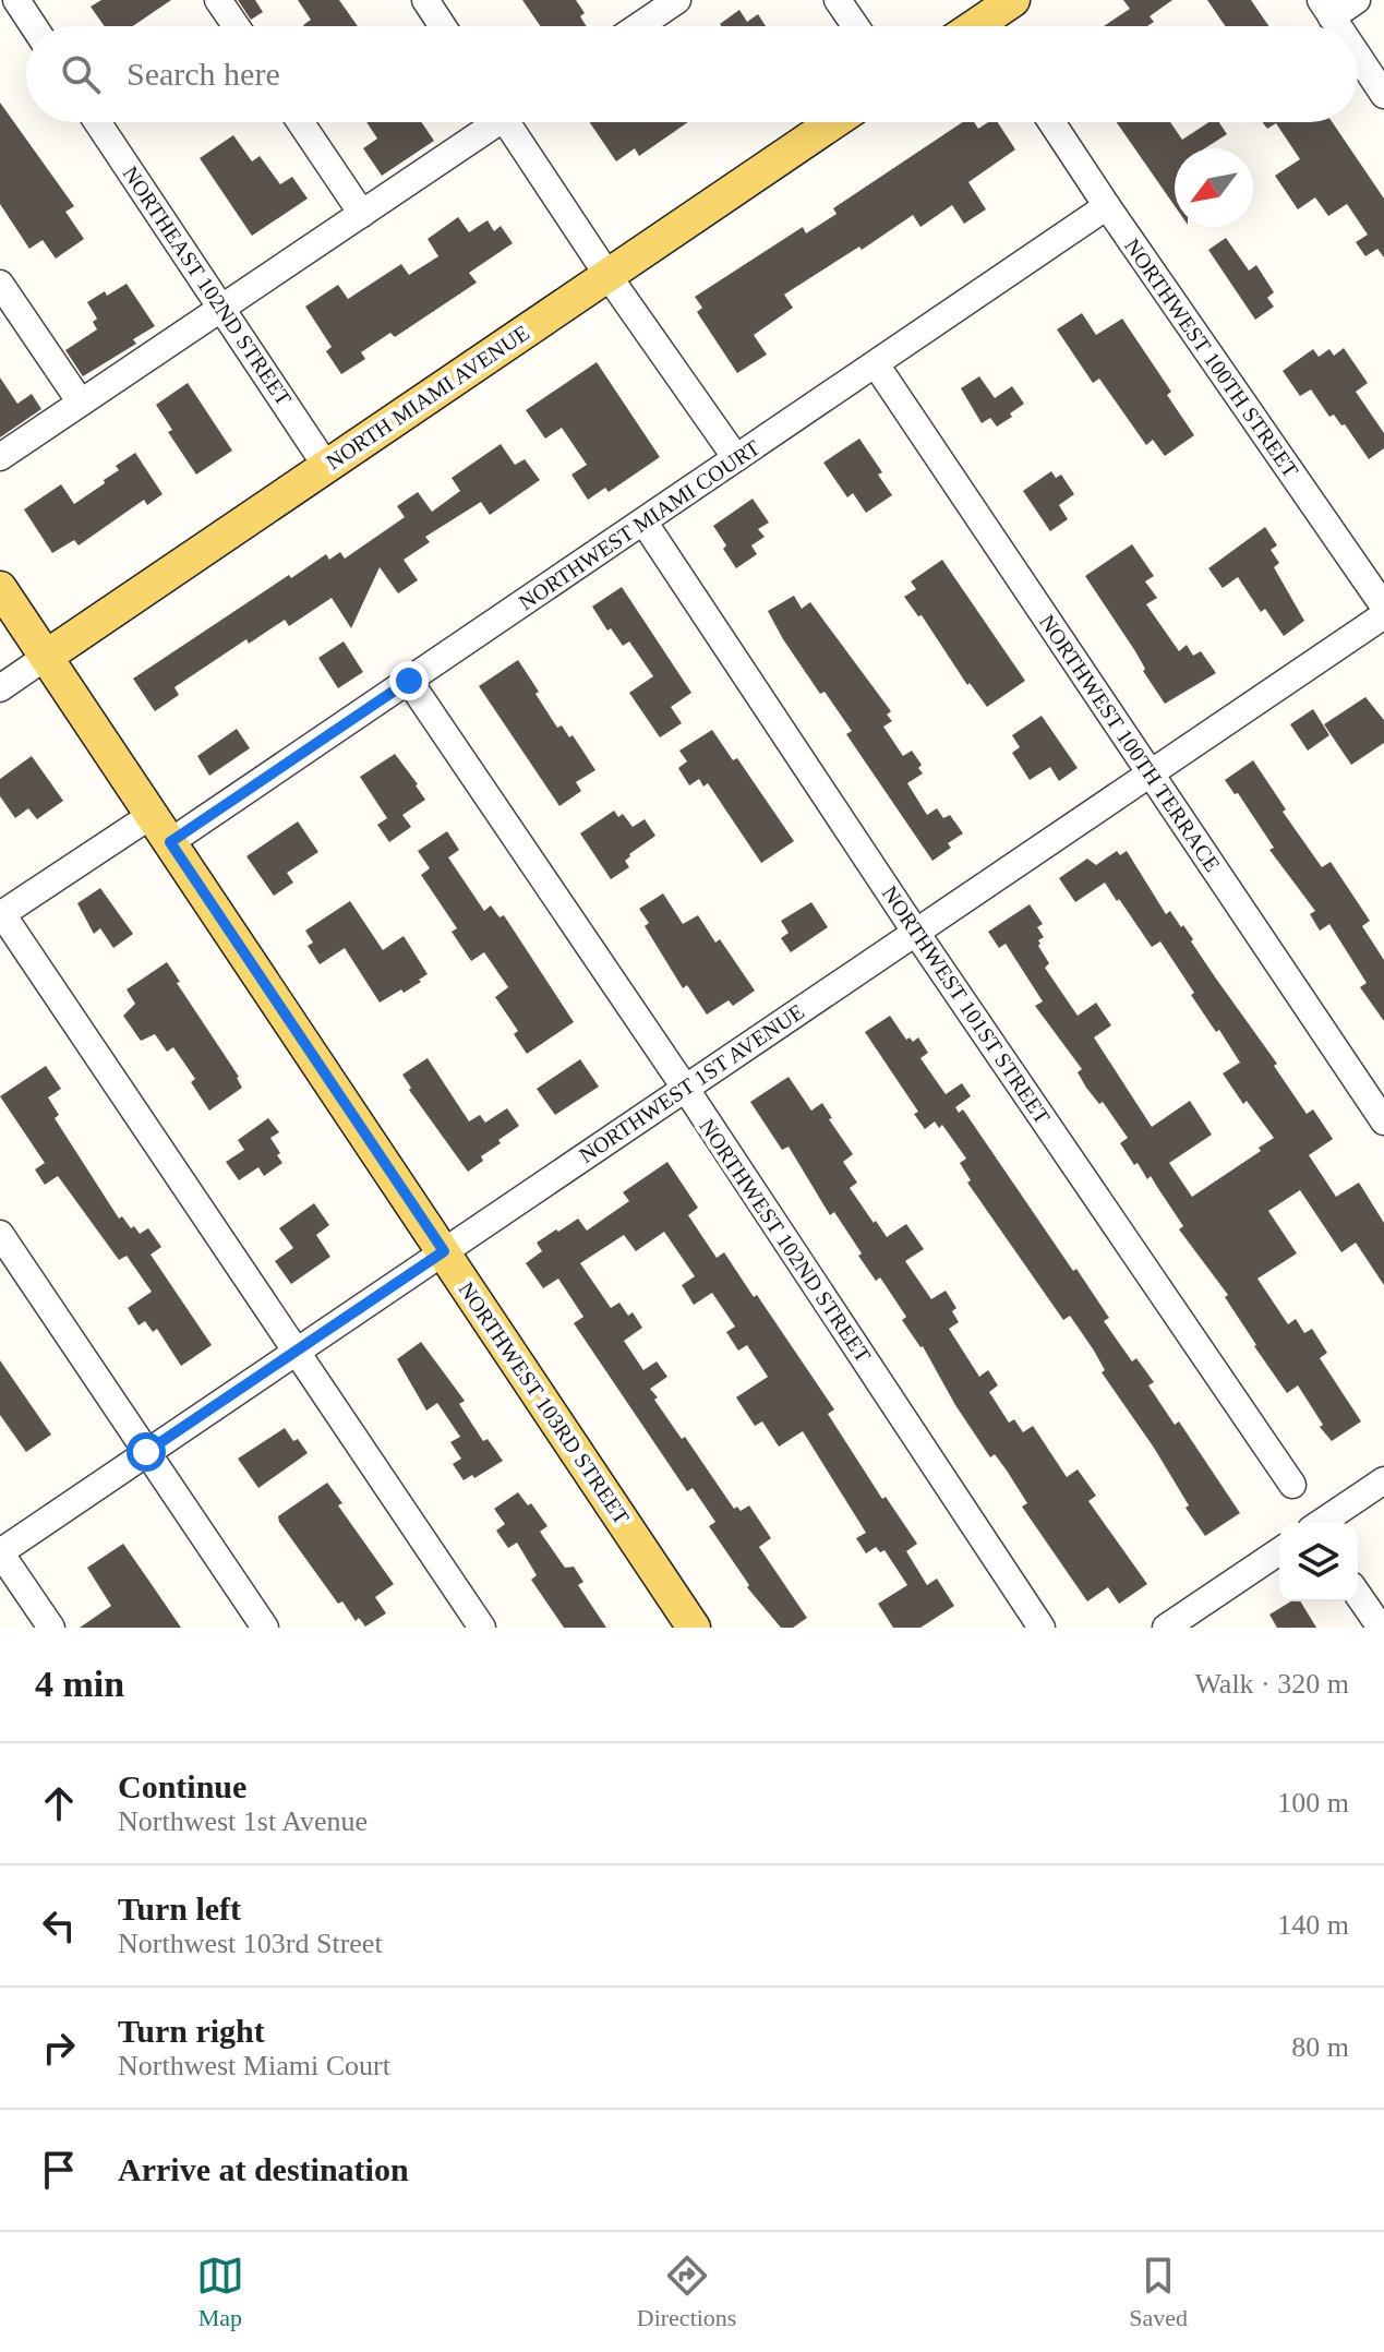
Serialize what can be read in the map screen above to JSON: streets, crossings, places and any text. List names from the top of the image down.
{
  "streets": {
    "main road": ["NORTH MIAMI AVENUE", "NORTHWEST 103RD STREET"],
    "street": [
      "NORTHEAST 102ND STREET",
      "NORTHWEST 100TH STREET",
      "NORTHWEST MIAMI COURT",
      "NORTHWEST 100TH TERRACE",
      "NORTHWEST 101ST STREET",
      "NORTHWEST 1ST AVENUE",
      "NORTHWEST 102ND STREET"
    ]
  },
  "crossings": [
    ["NORTHEAST 102ND STREET", "NORTH MIAMI AVENUE"],
    ["NORTHWEST 100TH STREET", "NORTHWEST MIAMI COURT"],
    ["NORTH MIAMI AVENUE", "NORTHWEST 103RD STREET"],
    ["NORTHWEST MIAMI COURT", "NORTHWEST 100TH TERRACE"],
    ["NORTHWEST MIAMI COURT", "NORTHWEST 101ST STREET"],
    ["NORTHWEST MIAMI COURT", "NORTHWEST 102ND STREET"],
    ["NORTHWEST MIAMI COURT", "NORTHWEST 103RD STREET"],
    ["NORTHWEST 100TH TERRACE", "NORTHWEST 1ST AVENUE"],
    ["NORTHWEST 101ST STREET", "NORTHWEST 1ST AVENUE"],
    ["NORTHWEST 1ST AVENUE", "NORTHWEST 102ND STREET"],
    ["NORTHWEST 1ST AVENUE", "NORTHWEST 103RD STREET"]
  ],
  "north": "bottom left",
  "page": {
    "search": "Search here",
    "heading": ["4 min", "Walk · 320 m"],
    "list": [
      ["Continue", "Northwest 1st Avenue", "100 m"],
      ["Turn left", "Northwest 103rd Street", "140 m"],
      ["Turn right", "Northwest Miami Court", "80 m"],
      "Arrive at destination"
    ],
    "nav": ["Map", "Directions", "Saved"]
  }
}
